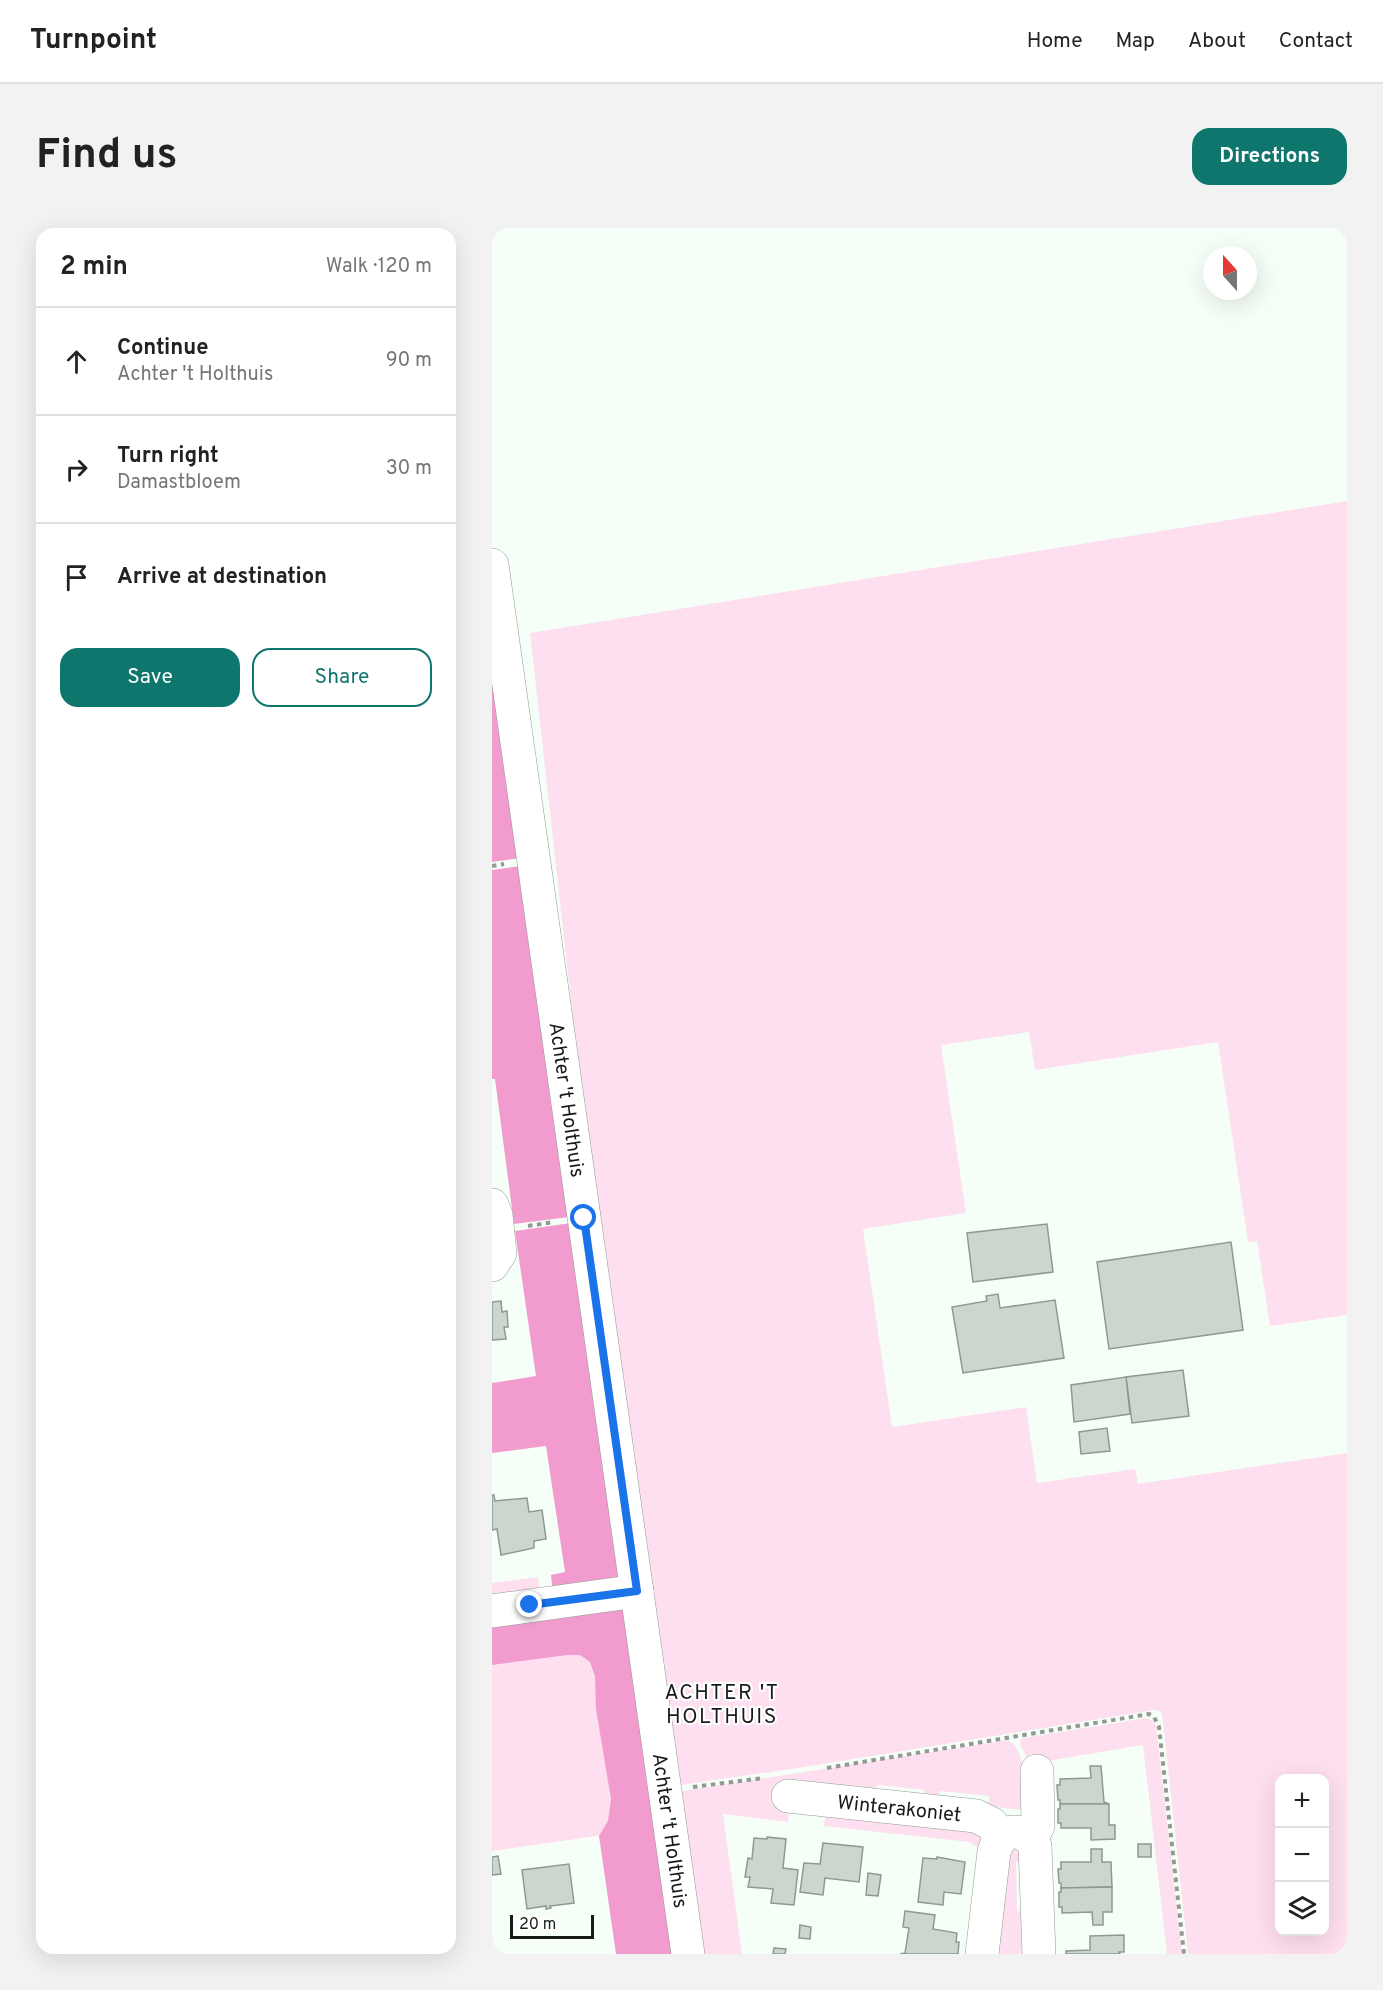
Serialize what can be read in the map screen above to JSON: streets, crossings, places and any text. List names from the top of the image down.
{
  "streets": {
    "street": ["Achter 't Holthuis", "Winterakoniet"]
  },
  "districts": ["ACHTER 'T HOLTHUIS"],
  "scale_bar": "20 m",
  "north": "top",
  "page": {
    "header": "Turnpoint",
    "nav": [
      "Home",
      "Map",
      "About",
      "Contact"
    ],
    "buttons": [
      "Directions",
      ["Save", "Share"]
    ],
    "title": "Find us",
    "heading": ["2 min", "Walk · 120 m"],
    "list": [
      ["Continue", "Achter 't Holthuis", "90 m"],
      ["Turn right", "Damastbloem", "30 m"],
      "Arrive at destination"
    ],
    "map_buttons": ["+", "−"],
    "scale": "20 m"
  }
}
